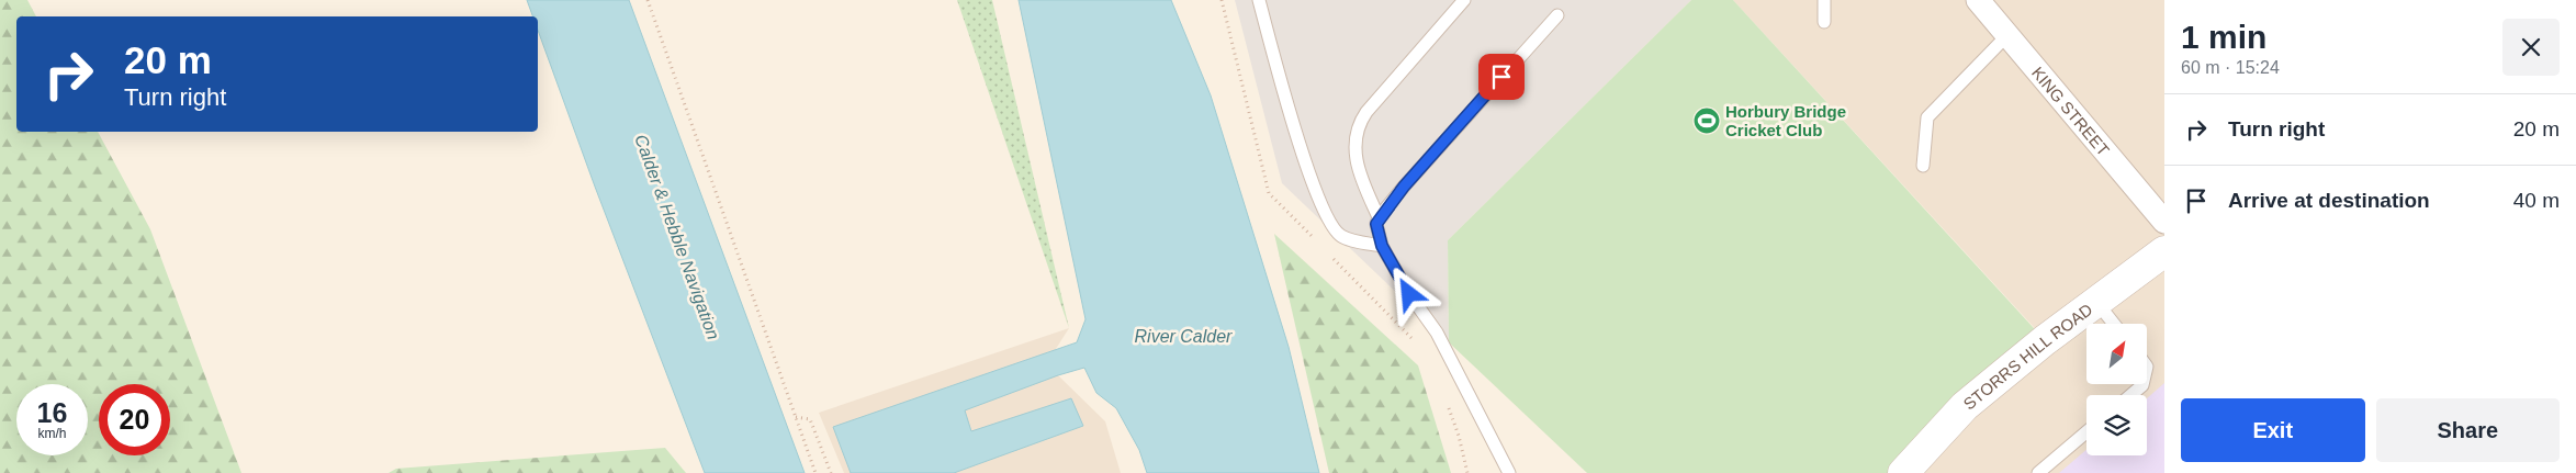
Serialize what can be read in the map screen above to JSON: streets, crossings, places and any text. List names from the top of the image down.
{
  "streets": {
    "street": ["KING STREET", "STORRS HILL ROAD"]
  },
  "water": ["Calder & Hebble Navigation", "River Calder"],
  "places": {
    "sports": ["Horbury Bridge Cricket Club"]
  },
  "north": "top right",
  "page": {
    "heading": ["1 min", "60 m · 15:24"],
    "turn": ["20 m", "Turn right"],
    "list": [
      {
        "name": "Turn right",
        "value": "20 m"
      },
      {
        "name": "Arrive at destination",
        "value": "40 m"
      }
    ],
    "speed": "16 km/h",
    "limit": "20",
    "buttons": ["Exit", "Share"]
  }
}
